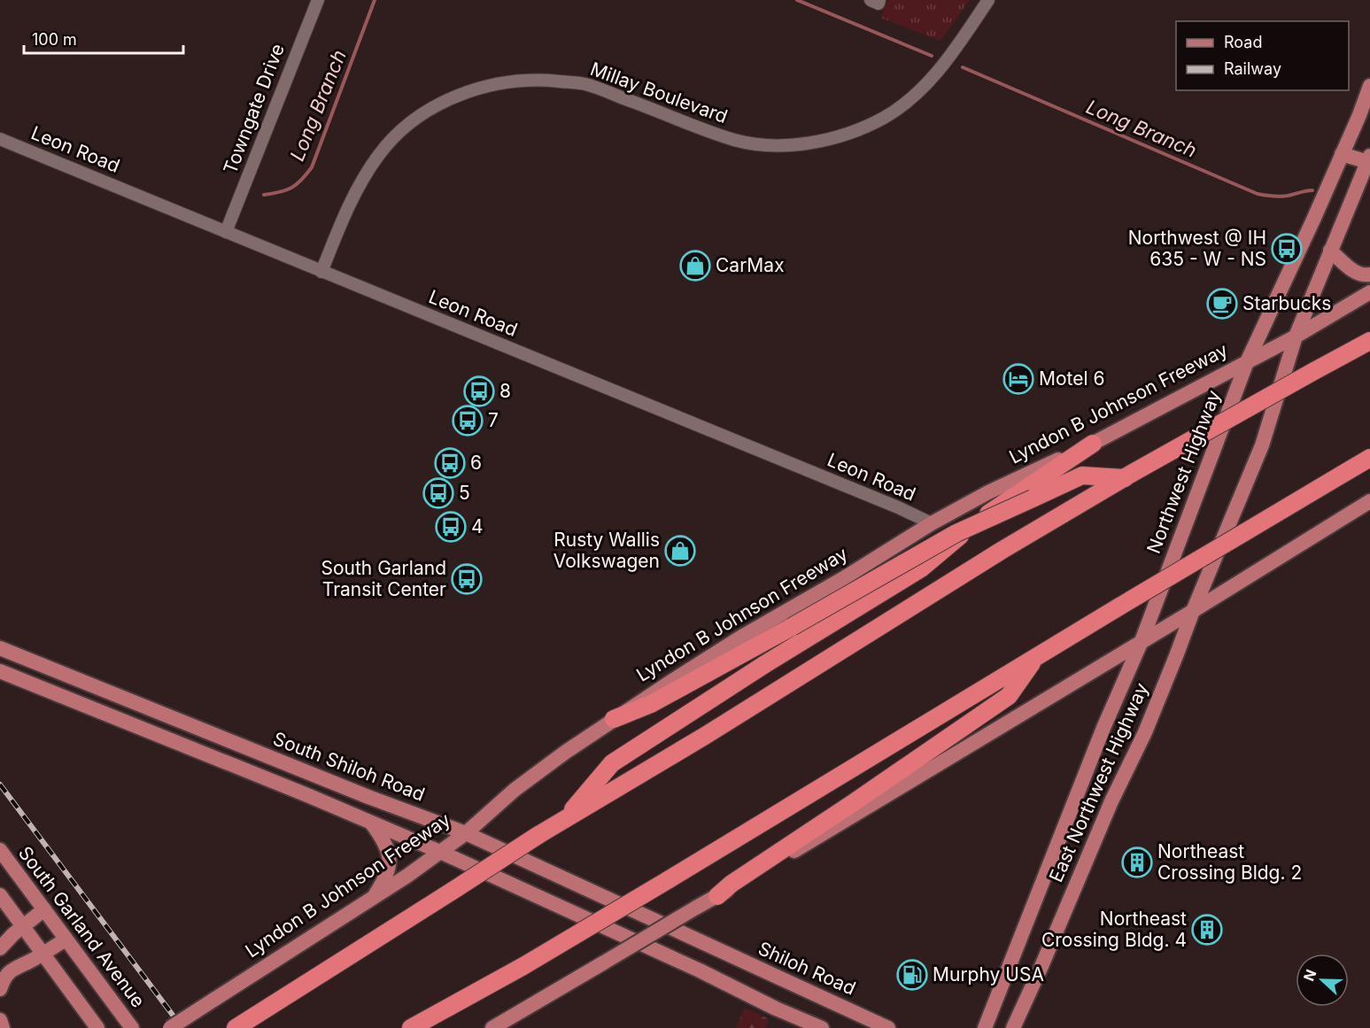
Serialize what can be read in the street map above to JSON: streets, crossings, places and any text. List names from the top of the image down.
{
  "streets": {
    "main road": [
      "Lyndon B Johnson Freeway",
      "Northwest Highway",
      "South Shiloh Road",
      "East Northwest Highway",
      "South Garland Avenue",
      "Shiloh Road"
    ],
    "street": ["Millay Boulevard", "Towngate Drive", "Leon Road"]
  },
  "crossings": [
    ["Millay Boulevard", "Leon Road"],
    ["Towngate Drive", "Leon Road"],
    ["Leon Road", "Lyndon B Johnson Freeway"],
    ["Lyndon B Johnson Freeway", "Northwest Highway"],
    ["Lyndon B Johnson Freeway", "South Shiloh Road"],
    ["Northwest Highway", "East Northwest Highway"],
    ["South Shiloh Road", "Shiloh Road"]
  ],
  "water": ["Long Branch"],
  "places": {
    "bus stop": [
      "Northwest @ IH 635 - W - NS",
      "8",
      "7",
      "6",
      "5",
      "4",
      "South Garland Transit Center"
    ],
    "shop": ["CarMax", "Rusty Wallis Volkswagen"],
    "cafe": ["Starbucks"],
    "hotel": ["Motel 6"],
    "building": ["Northeast Crossing Bldg. 2", "Northeast Crossing Bldg. 4"],
    "fuel station": ["Murphy USA"]
  },
  "legend": ["Road", "Railway"],
  "scale_bar": "100 m",
  "north": "left"
}
